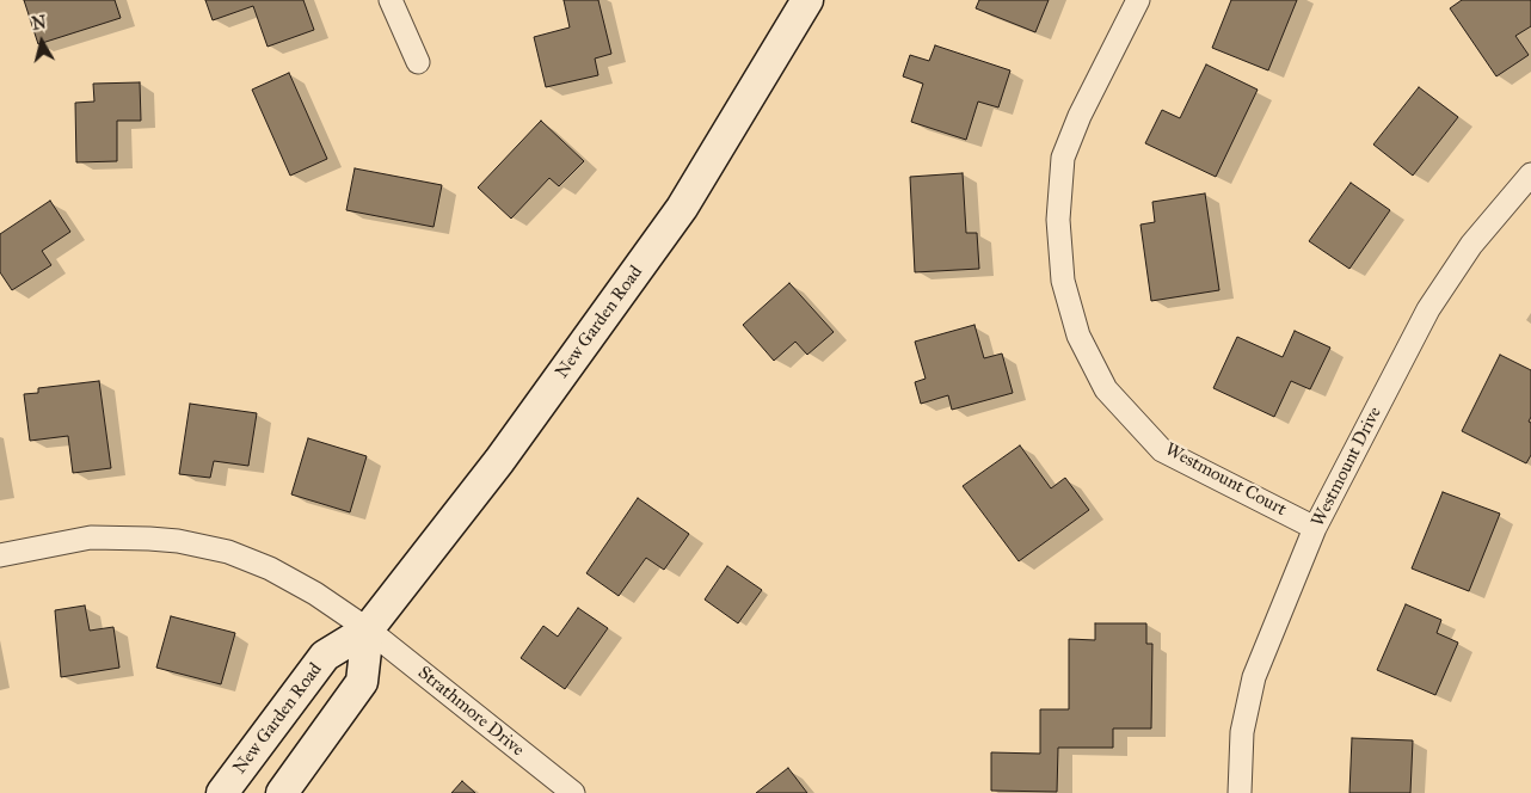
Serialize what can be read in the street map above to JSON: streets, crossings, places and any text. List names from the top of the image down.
{
  "streets": {
    "main road": ["New Garden Road"],
    "street": ["Westmount Drive", "Westmount Court", "Strathmore Drive"]
  },
  "crossings": [
    ["New Garden Road", "Strathmore Drive"],
    ["Westmount Drive", "Westmount Court"]
  ],
  "north": "top"
}
